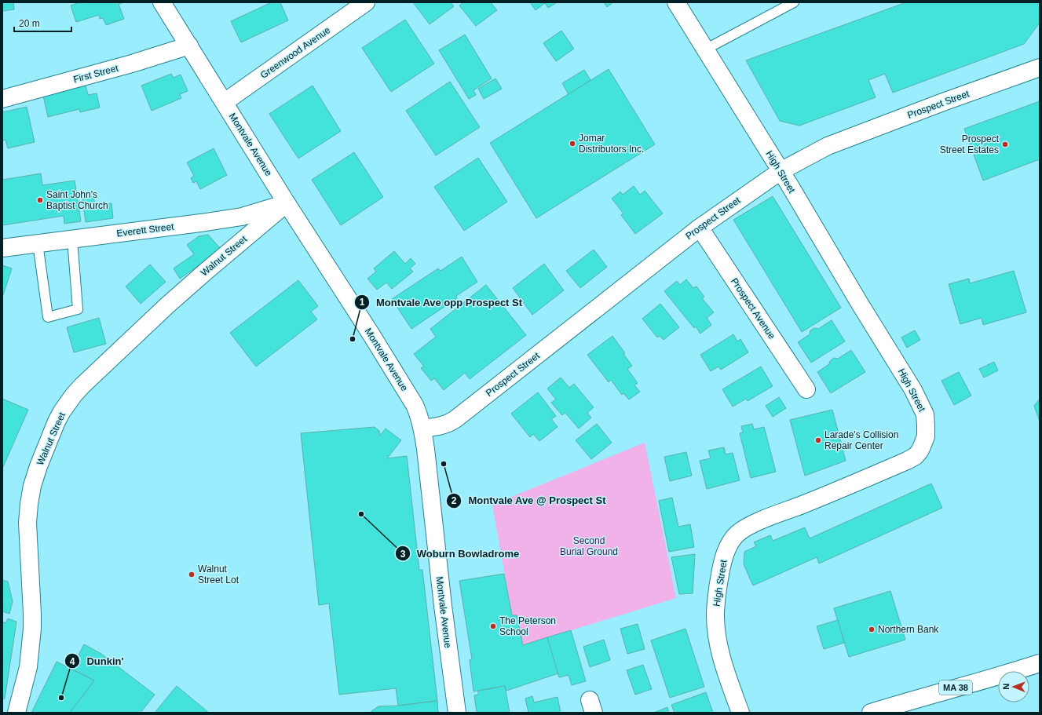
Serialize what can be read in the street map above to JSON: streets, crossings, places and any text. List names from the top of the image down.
{
  "streets": {
    "street": [
      "Greenwood Avenue",
      "First Street",
      "Prospect Street",
      "Montvale Avenue",
      "High Street",
      "Everett Street",
      "Walnut Street",
      "Prospect Avenue",
      "MA 38"
    ]
  },
  "crossings": [
    ["Greenwood Avenue", "Montvale Avenue"],
    ["First Street", "Montvale Avenue"],
    ["Prospect Street", "Montvale Avenue"],
    ["Prospect Street", "High Street"],
    ["Prospect Street", "Prospect Avenue"],
    ["Montvale Avenue", "Everett Street"],
    ["Montvale Avenue", "Walnut Street"],
    ["Everett Street", "Walnut Street"]
  ],
  "parks": ["Second Burial Ground"],
  "places": [
    "Jomar Distributors Inc.",
    "Prospect Street Estates",
    "Saint John's Baptist Church",
    "Montvale Ave opp Prospect St",
    "Larade's Collision Repair Center",
    "Montvale Ave @ Prospect St",
    "Woburn Bowladrome",
    "Walnut Street Lot",
    "The Peterson School",
    "Northern Bank",
    "Dunkin'"
  ],
  "scale_bar": "20 m",
  "north": "left"
}
